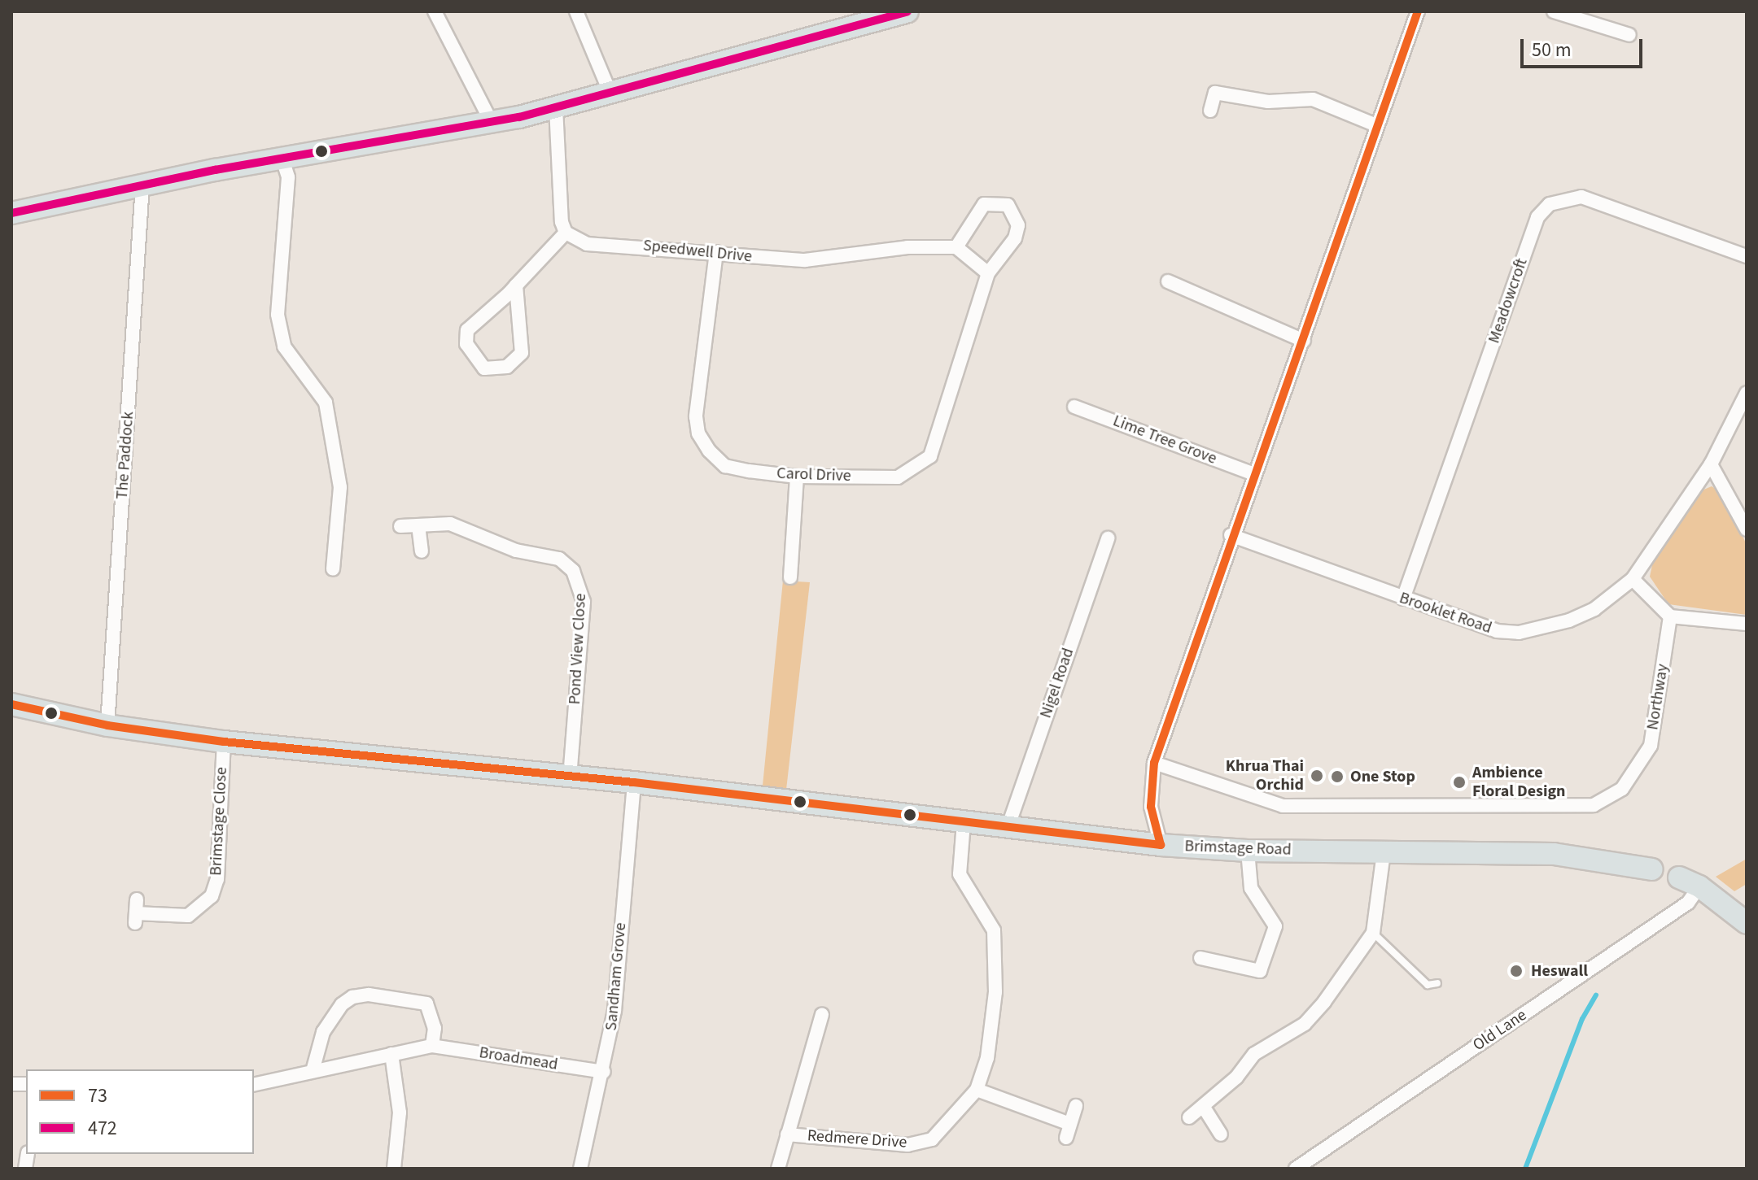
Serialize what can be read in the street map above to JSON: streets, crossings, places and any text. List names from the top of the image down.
{
  "streets": {
    "main road": ["Brimstage Road"],
    "street": [
      "Speedwell Drive",
      "Meadowcroft",
      "Lime Tree Grove",
      "The Paddock",
      "Carol Drive",
      "Brooklet Road",
      "Pond View Close",
      "Nigel Road",
      "Northway",
      "Brimstage Close",
      "Sandham Grove",
      "Old Lane",
      "Broadmead",
      "Redmere Drive"
    ]
  },
  "crossings": [
    ["Speedwell Drive", "Carol Drive"],
    ["Meadowcroft", "Brooklet Road"],
    ["The Paddock", "Brimstage Road"],
    ["Pond View Close", "Brimstage Road"],
    ["Nigel Road", "Brimstage Road"],
    ["Brimstage Close", "Brimstage Road"],
    ["Brimstage Road", "Sandham Grove"],
    ["Brimstage Road", "Redmere Drive"],
    ["Sandham Grove", "Broadmead"]
  ],
  "places": [
    "Khrua Thai Orchid",
    "One Stop",
    "Ambience Floral Design",
    "Heswall"
  ],
  "lines": ["transit line 73", "transit line 472"],
  "legend": ["73", "472"],
  "scale_bar": "50 m"
}
